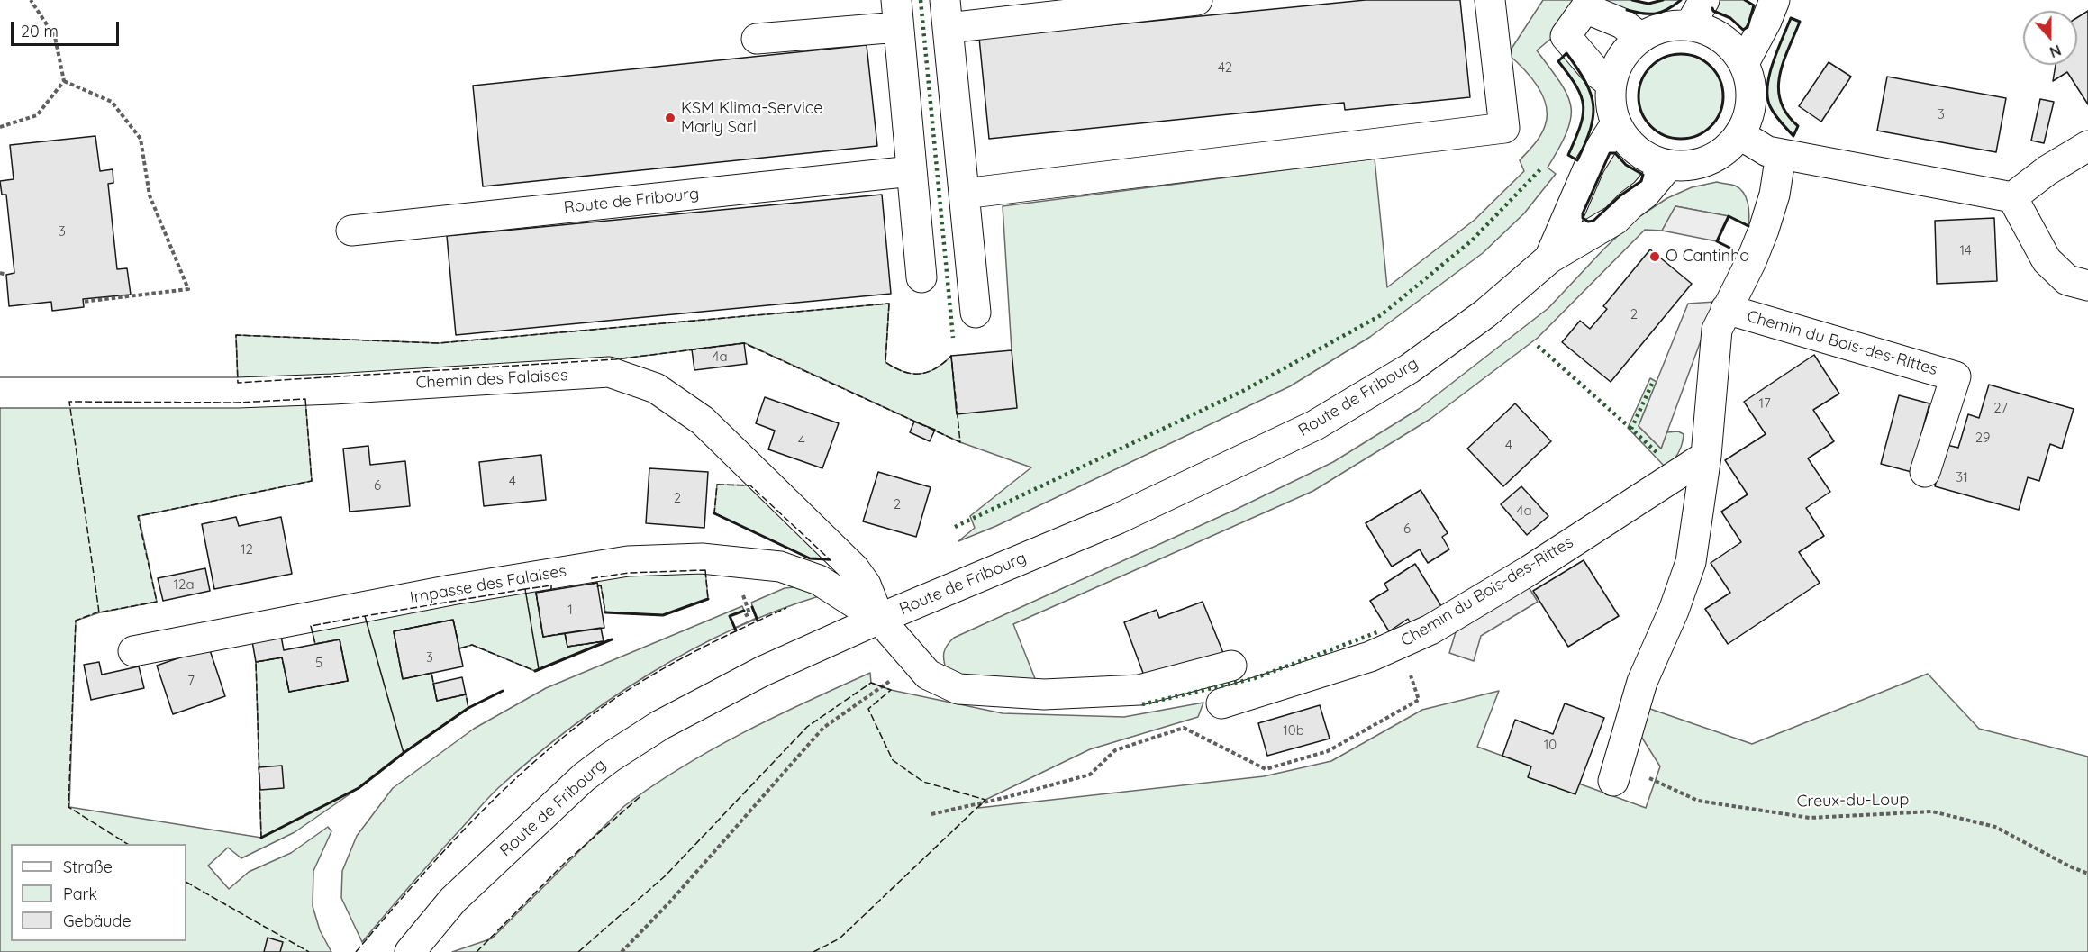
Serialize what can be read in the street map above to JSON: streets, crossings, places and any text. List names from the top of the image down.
{
  "streets": {
    "street": [
      "Route de Fribourg",
      "Chemin du Bois-des-Rittes",
      "Chemin des Falaises",
      "Impasse des Falaises"
    ],
    "path": ["Creux-du-Loup"]
  },
  "crossings": [
    ["Route de Fribourg", "Chemin des Falaises"],
    ["Route de Fribourg", "Impasse des Falaises"],
    ["Chemin du Bois-des-Rittes", "Creux-du-Loup"],
    ["Chemin des Falaises", "Impasse des Falaises"]
  ],
  "places": ["KSM Klima-Service Marly Sàrl", "O Cantinho"],
  "house_numbers": [
    "42",
    "3",
    "3",
    "14",
    "2",
    "4a",
    "17",
    "27",
    "29",
    "4",
    "4",
    "31",
    "4",
    "6",
    "2",
    "2",
    "4a",
    "6",
    "12",
    "12a",
    "1",
    "3",
    "5",
    "7",
    "10b",
    "10"
  ],
  "legend": ["Straße", "Park", "Gebäude"],
  "scale_bar": "20 m",
  "north": "bottom"
}
